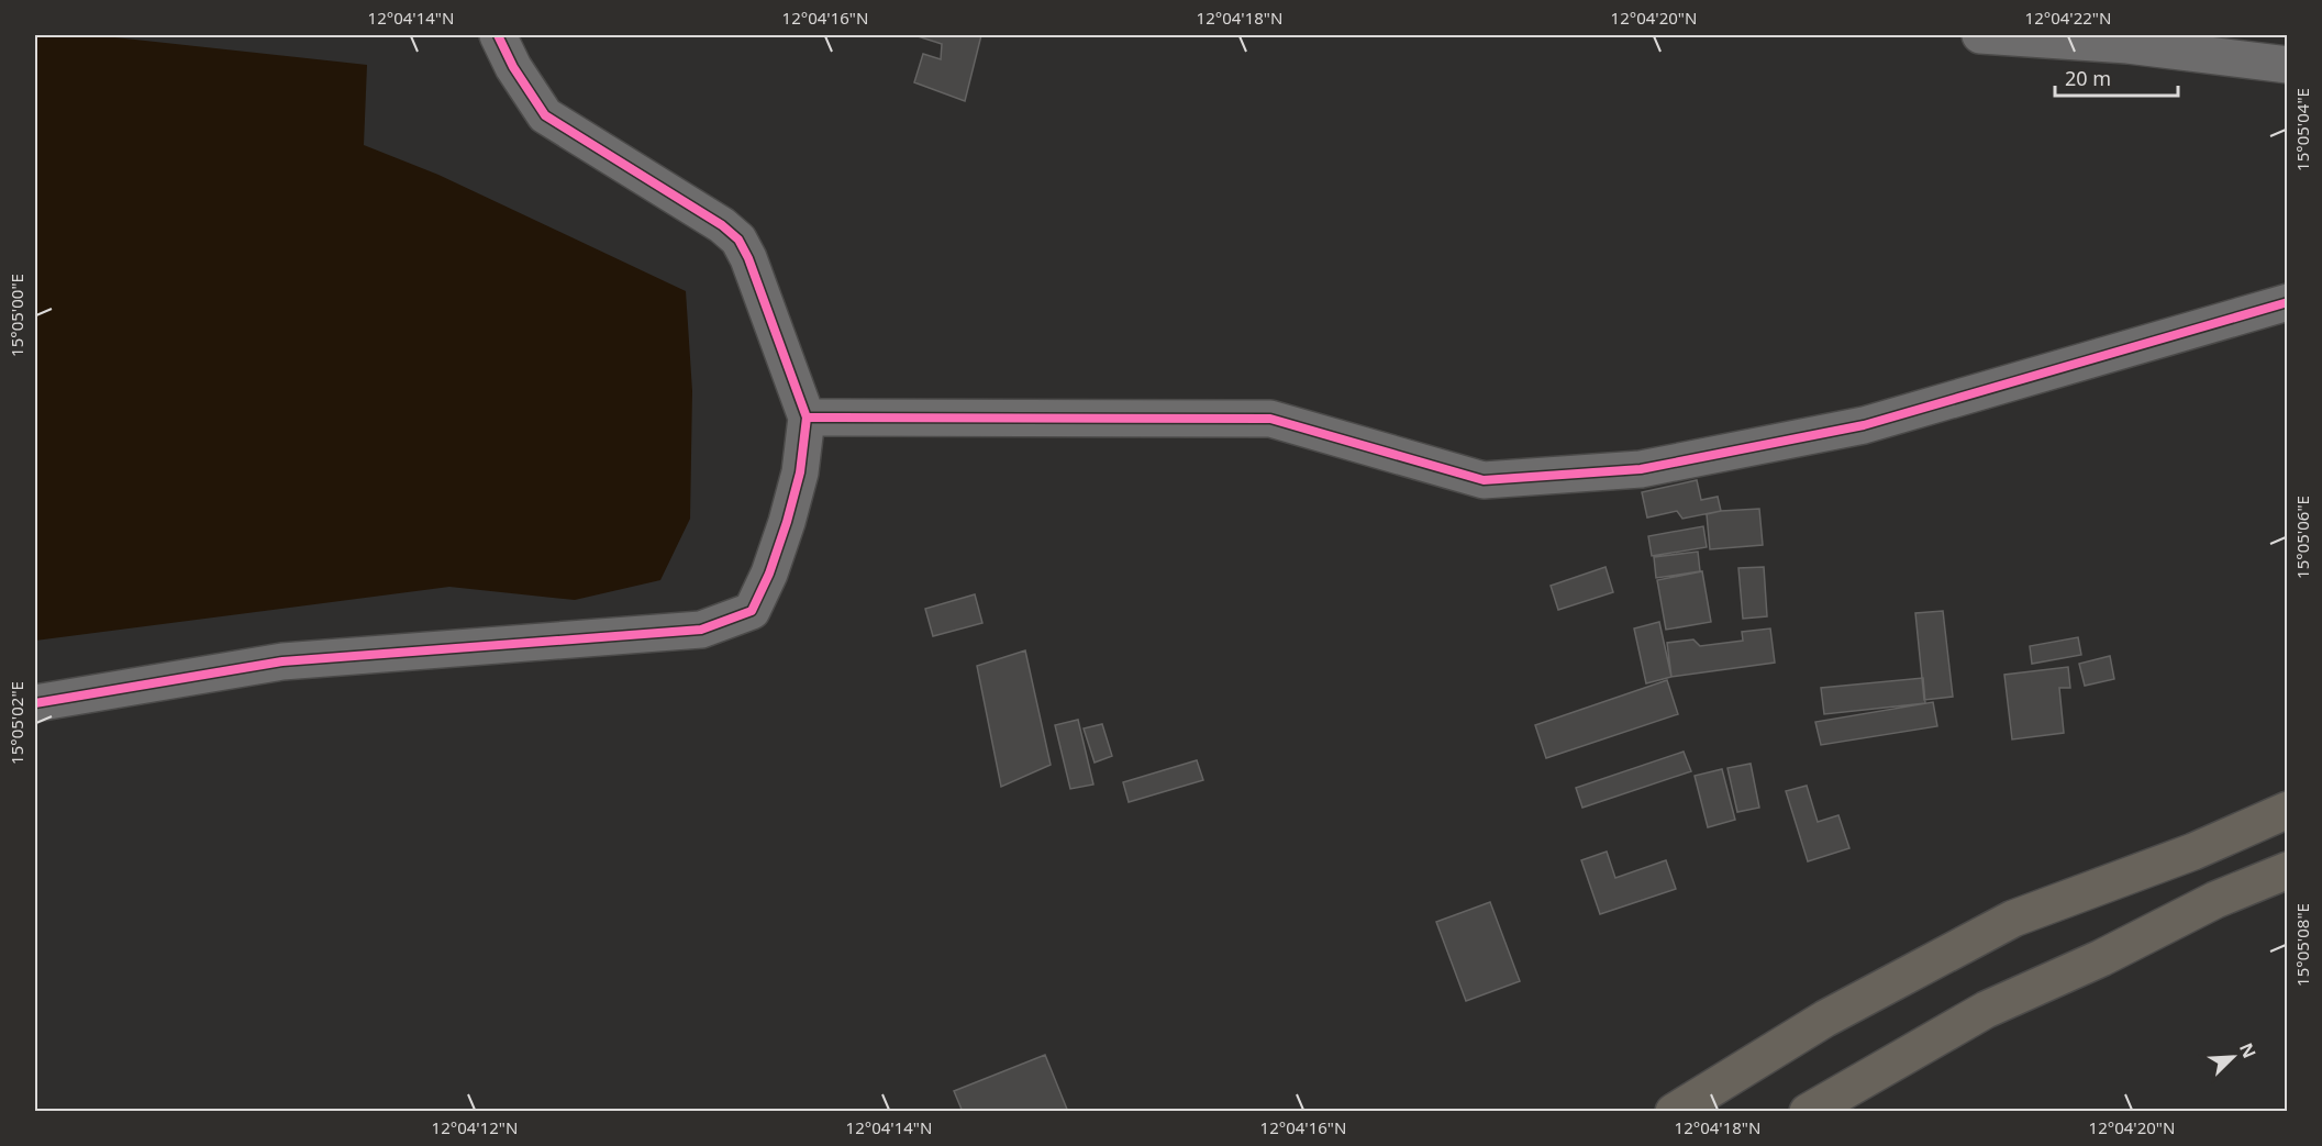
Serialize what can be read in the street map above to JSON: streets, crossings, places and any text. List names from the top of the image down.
{
  "scale_bar": "20 m",
  "north": "top right",
  "coordinates": [
    "12°04'14\"N",
    "12°04'16\"N",
    "12°04'18\"N",
    "12°04'20\"N",
    "12°04'22\"N",
    "15°05'04\"E",
    "15°05'00\"E",
    "15°05'06\"E",
    "15°05'02\"E",
    "15°05'08\"E",
    "12°04'12\"N"
  ]
}
